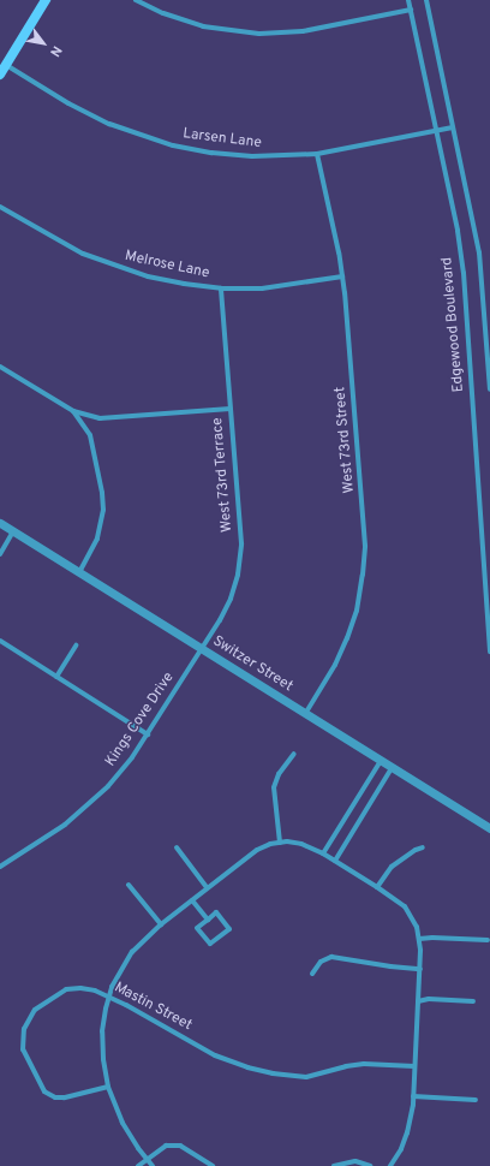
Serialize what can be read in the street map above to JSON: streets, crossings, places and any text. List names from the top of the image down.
{
  "streets": {
    "street": [
      "Larsen Lane",
      "Melrose Lane",
      "Edgewood Boulevard",
      "West 73rd Street",
      "West 73rd Terrace",
      "Switzer Street",
      "Kings Cove Drive",
      "Mastin Street"
    ]
  },
  "crossings": [
    ["Larsen Lane", "Edgewood Boulevard"],
    ["Larsen Lane", "West 73rd Street"],
    ["Melrose Lane", "West 73rd Street"],
    ["Melrose Lane", "West 73rd Terrace"],
    ["West 73rd Street", "Switzer Street"],
    ["West 73rd Terrace", "Switzer Street"],
    ["West 73rd Terrace", "Kings Cove Drive"],
    ["Switzer Street", "Kings Cove Drive"]
  ],
  "north": "bottom right"
}
